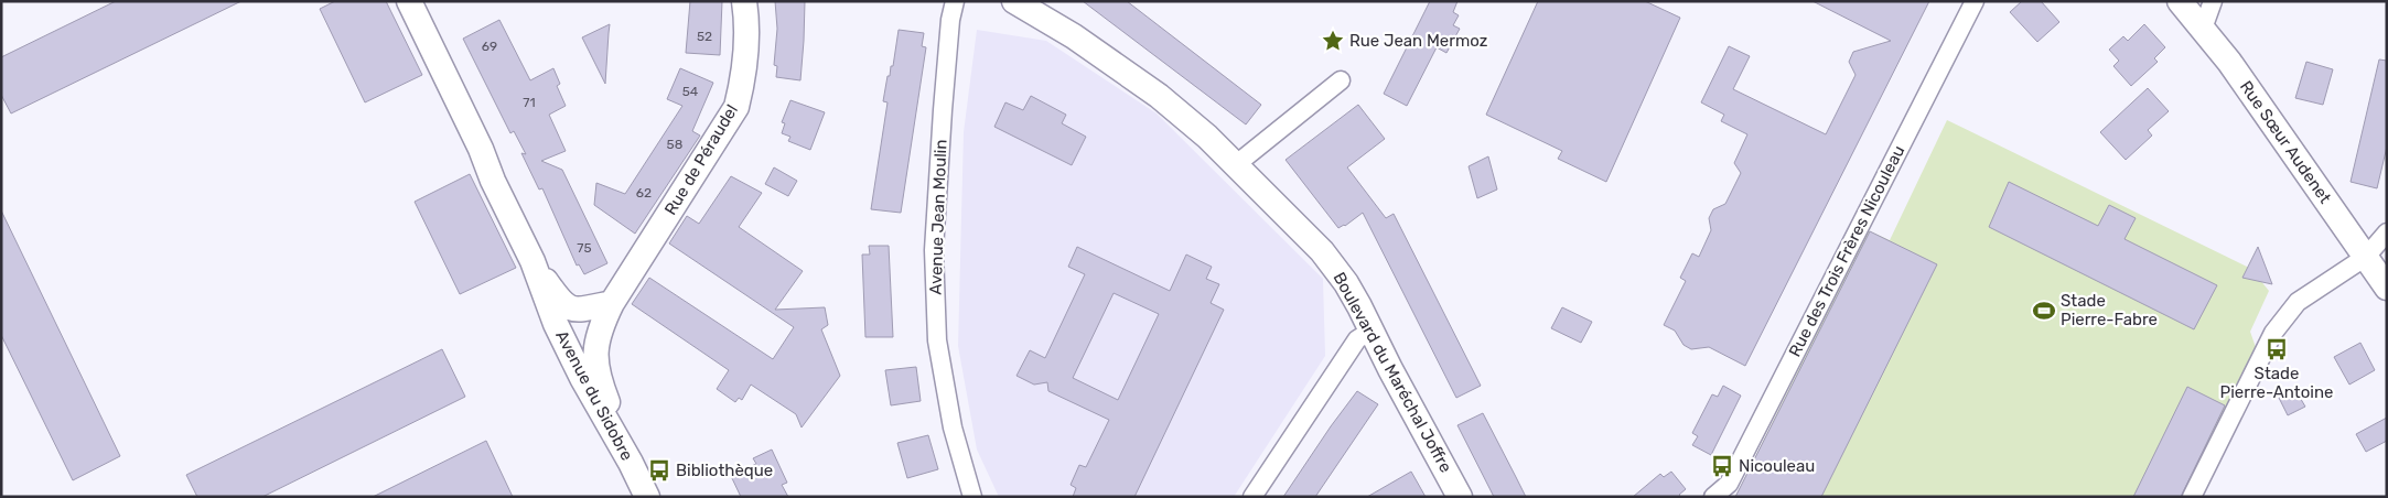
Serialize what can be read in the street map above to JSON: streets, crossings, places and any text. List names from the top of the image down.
{
  "streets": {
    "main road": [
      "Rue Sœur Audenet",
      "Rue de Péraudel",
      "Boulevard du Maréchal Joffre",
      "Avenue du Sidobre"
    ],
    "street": ["Avenue Jean Moulin", "Rue des Trois Frères Nicouleau"]
  },
  "crossings": [
    ["Rue de Péraudel", "Avenue du Sidobre"]
  ],
  "places": {
    "place": ["Rue Jean Mermoz"],
    "sports": ["Stade Pierre-Fabre"],
    "bus stop": ["Stade Pierre-Antoine", "Nicouleau", "Bibliothèque"]
  },
  "house_numbers": [
    "52",
    "69",
    "54",
    "71",
    "58",
    "62",
    "75"
  ]
}
